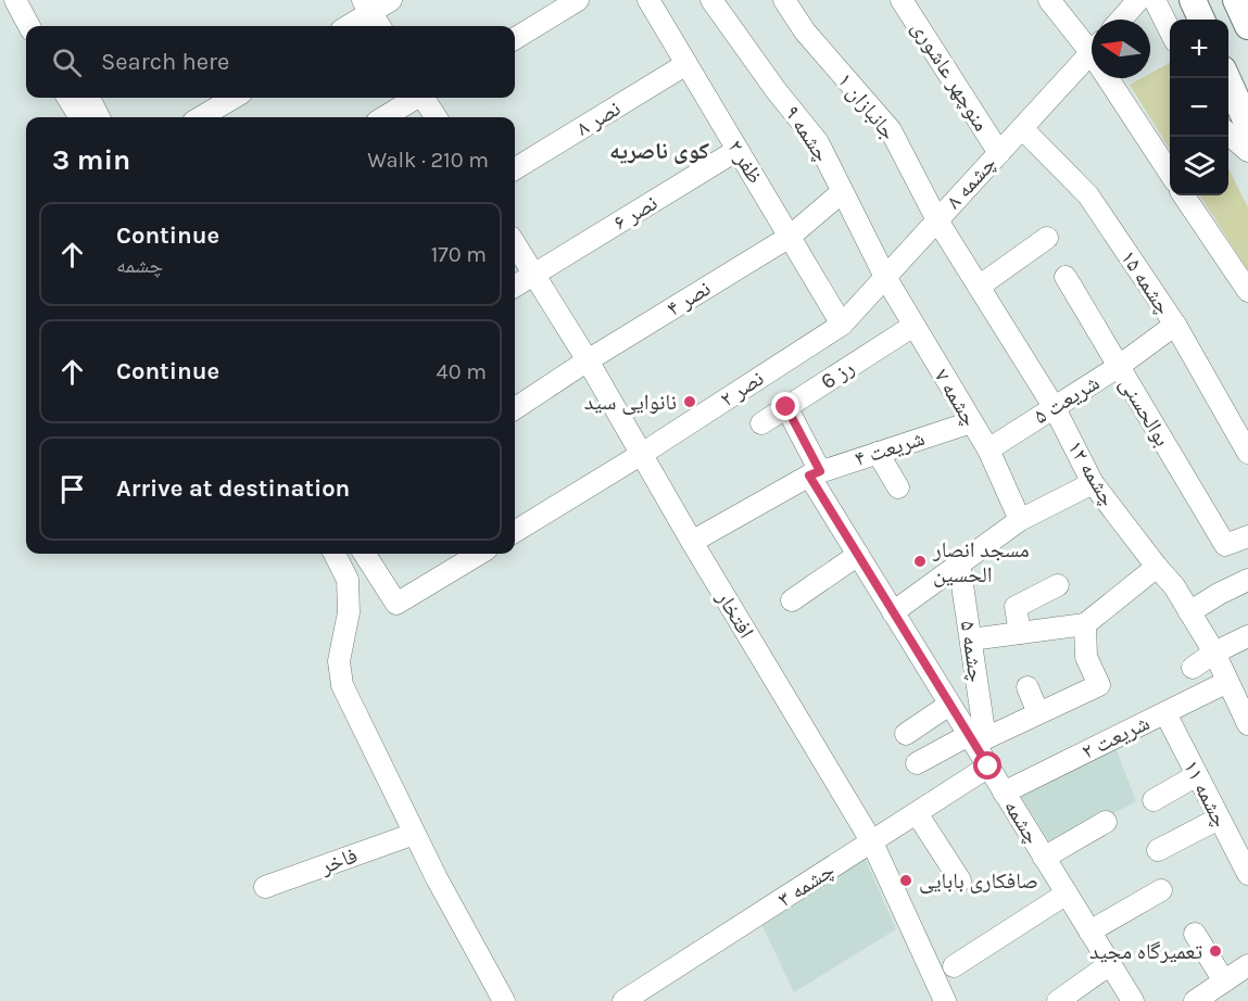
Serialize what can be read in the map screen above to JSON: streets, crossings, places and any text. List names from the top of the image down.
{
  "streets": {
    "street": [
      "منوچهر عاشوری",
      "جانبازان ۱",
      "نصر ۸",
      "چشمه ۹",
      "ظفر ۲",
      "چشمه ۸",
      "نصر ۶",
      "چشمه ۱۵",
      "نصر ۴",
      "رز 6",
      "نصر ۲",
      "چشمه ۷",
      "شریعت ۵",
      "بوالحسنی",
      "شریعت ۴",
      "چشمه ۱۲",
      "افتخار",
      "چشمه ۵",
      "شریعت ۲",
      "چشمه ۱۱",
      "چشمه",
      "فاخر",
      "چشمه ۳"
    ]
  },
  "crossings": [
    ["منوچهر عاشوری", "چشمه ۸"],
    ["جانبازان ۱", "چشمه ۸"],
    ["جانبازان ۱", "چشمه ۱۲"],
    ["نصر ۸", "ظفر ۲"],
    ["چشمه ۹", "چشمه ۸"],
    ["چشمه ۹", "نصر ۴"],
    ["چشمه ۹", "چشمه ۷"],
    ["ظفر ۲", "چشمه ۸"],
    ["ظفر ۲", "نصر ۶"],
    ["ظفر ۲", "نصر ۴"],
    ["ظفر ۲", "نصر ۲"],
    ["چشمه ۸", "چشمه ۱۵"],
    ["چشمه ۸", "نصر ۲"],
    ["چشمه ۸", "چشمه ۷"],
    ["چشمه ۸", "چشمه ۱۲"],
    ["نصر ۶", "افتخار"],
    ["چشمه ۱۵", "شریعت ۵"],
    ["نصر ۴", "افتخار"],
    ["رز 6", "چشمه ۷"],
    ["رز 6", "چشمه"],
    ["نصر ۲", "افتخار"],
    ["چشمه ۷", "شریعت ۵"],
    ["چشمه ۷", "شریعت ۴"],
    ["شریعت ۵", "بوالحسنی"],
    ["شریعت ۵", "چشمه ۱۲"],
    ["شریعت ۴", "افتخار"],
    ["شریعت ۴", "چشمه"],
    ["چشمه ۱۲", "شریعت ۲"],
    ["افتخار", "چشمه ۳"],
    ["چشمه ۵", "چشمه"],
    ["شریعت ۲", "چشمه ۱۱"],
    ["شریعت ۲", "چشمه"],
    ["چشمه", "چشمه ۳"]
  ],
  "districts": ["کوی ناصریه"],
  "places": [
    "نانوایی‌ سید",
    "مسجد انصار الحسین",
    "صافکاری بابایی",
    "تعمیرگاه مجید"
  ],
  "north": "left",
  "page": {
    "map_buttons": ["+", "−"],
    "search": "Search here",
    "heading": ["3 min", "Walk · 210 m"],
    "list": [
      ["Continue", "چشمه", "170 m"],
      ["Continue", "40 m"],
      "Arrive at destination"
    ]
  }
}
